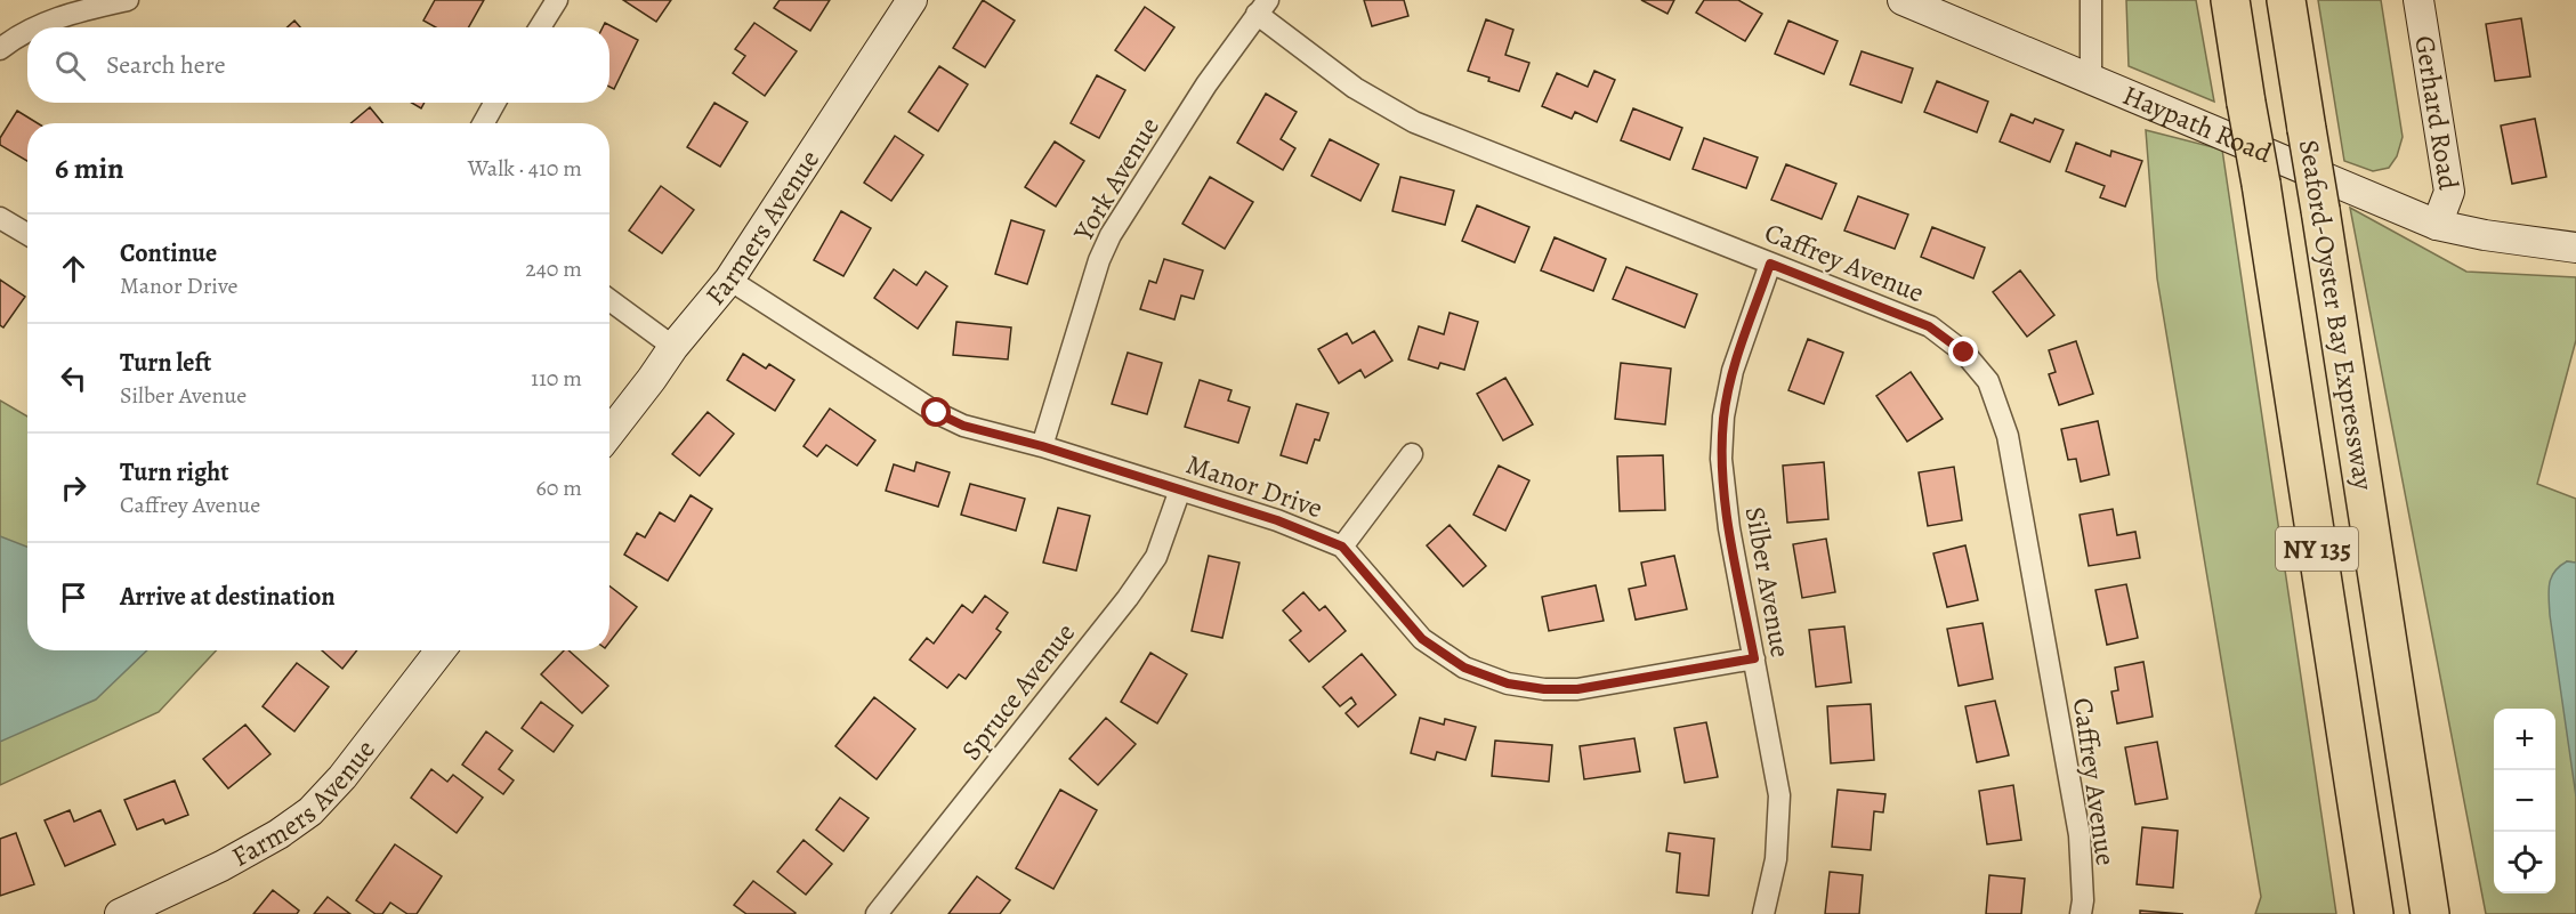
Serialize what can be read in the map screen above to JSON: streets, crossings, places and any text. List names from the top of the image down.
{
  "streets": {
    "highway": ["Seaford-Oyster Bay Expressway", "NY 135"],
    "street": [
      "Gerhard Road",
      "Haypath Road",
      "York Avenue",
      "Farmers Avenue",
      "Caffrey Avenue",
      "Manor Drive",
      "Silber Avenue",
      "Spruce Avenue"
    ]
  },
  "crossings": [
    ["Gerhard Road", "Haypath Road"],
    ["York Avenue", "Caffrey Avenue"],
    ["York Avenue", "Manor Drive"],
    ["Farmers Avenue", "Manor Drive"],
    ["Caffrey Avenue", "Silber Avenue"],
    ["Manor Drive", "Silber Avenue"],
    ["Manor Drive", "Spruce Avenue"]
  ],
  "page": {
    "search": "Search here",
    "heading": ["6 min", "Walk · 410 m"],
    "list": [
      ["Continue", "Manor Drive", "240 m"],
      ["Turn left", "Silber Avenue", "110 m"],
      ["Turn right", "Caffrey Avenue", "60 m"],
      "Arrive at destination"
    ],
    "map_buttons": ["+", "−"]
  }
}
